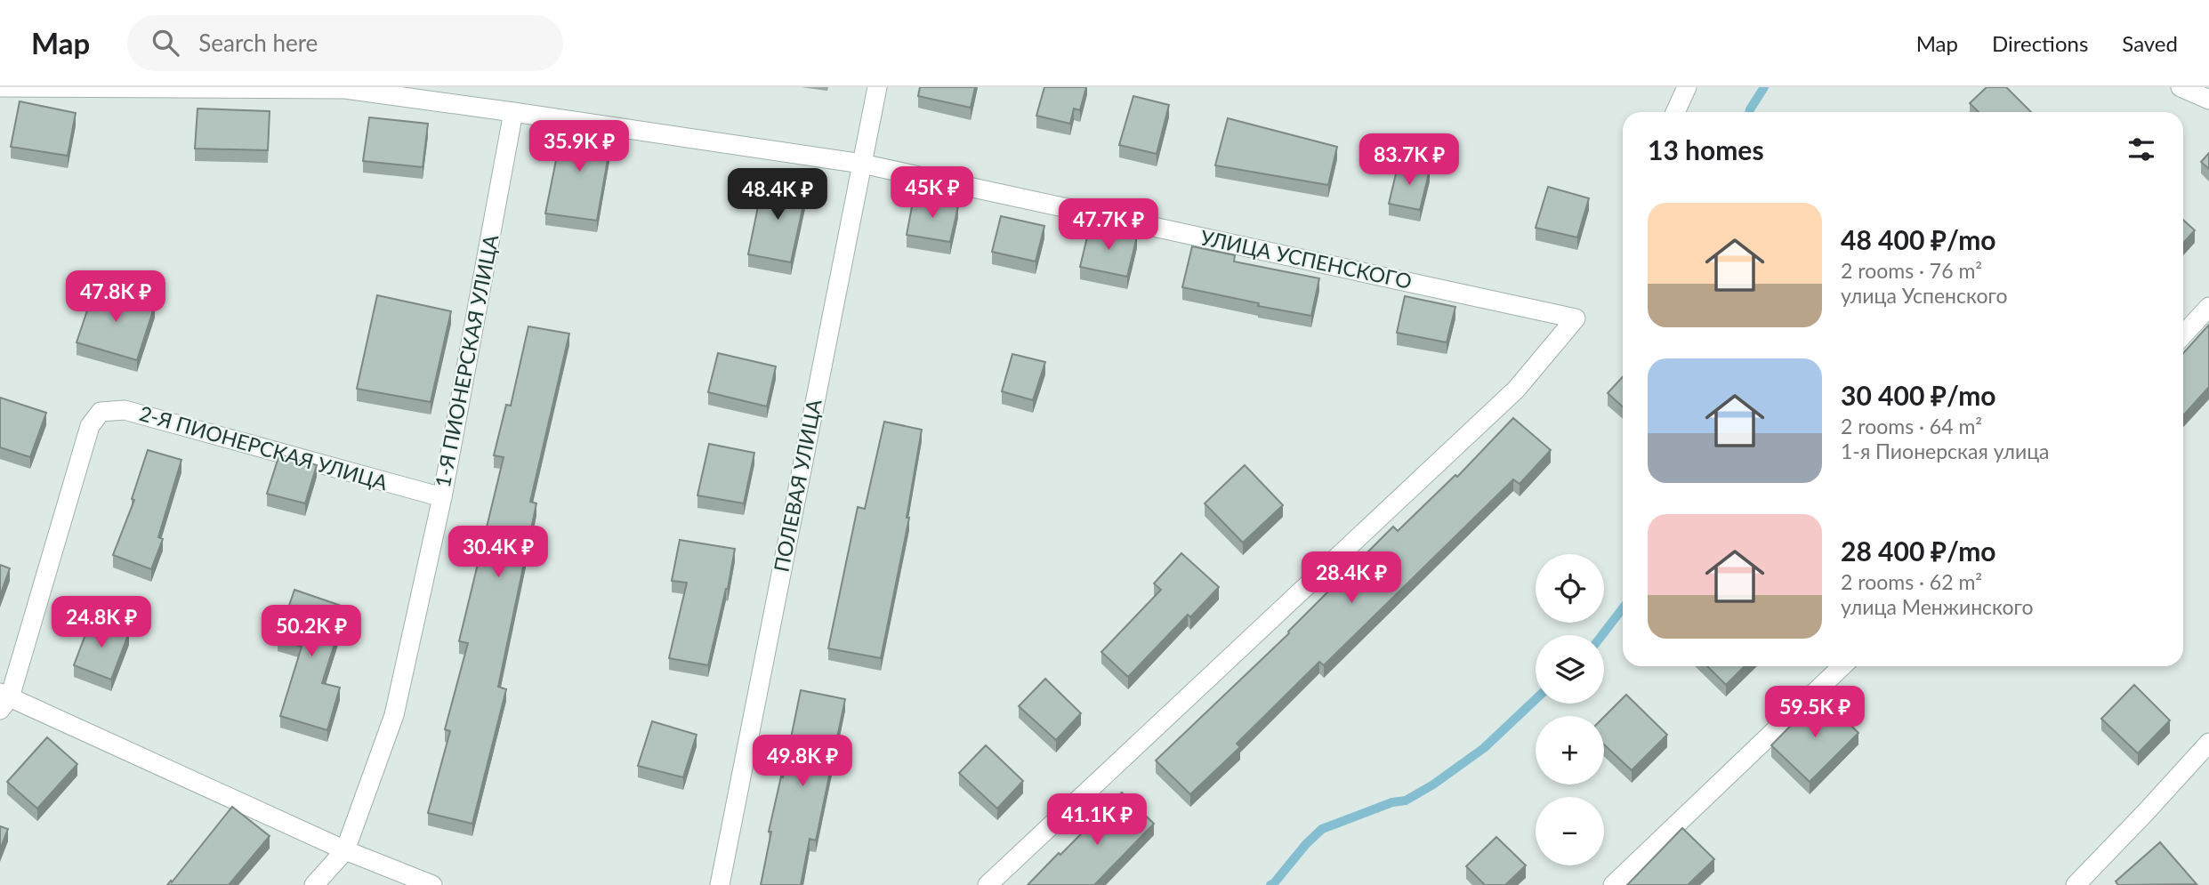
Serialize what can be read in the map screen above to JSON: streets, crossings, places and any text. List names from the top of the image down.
{
  "streets": {
    "street": [
      "УЛИЦА УСПЕНСКОГО",
      "1-Я ПИОНЕРСКАЯ УЛИЦА",
      "2-Я ПИОНЕРСКАЯ УЛИЦА",
      "ПОЛЕВАЯ УЛИЦА"
    ]
  },
  "crossings": [
    ["УЛИЦА УСПЕНСКОГО", "1-Я ПИОНЕРСКАЯ УЛИЦА"],
    ["УЛИЦА УСПЕНСКОГО", "ПОЛЕВАЯ УЛИЦА"],
    ["1-Я ПИОНЕРСКАЯ УЛИЦА", "2-Я ПИОНЕРСКАЯ УЛИЦА"]
  ],
  "page": {
    "header": "Map",
    "search": "Search here",
    "nav": ["Map", "Directions", "Saved"],
    "heading": "13 homes",
    "price": [
      "35.9K ₽",
      "83.7K ₽",
      "45K ₽",
      "48.4K ₽",
      "47.7K ₽",
      "47.8K ₽",
      "30.4K ₽",
      "28.4K ₽",
      "24.8K ₽",
      "50.2K ₽",
      "59.5K ₽",
      "49.8K ₽",
      "41.1K ₽"
    ],
    "list": [
      {
        "name": "48 400 ₽/mo",
        "note": "2 rooms · 76 m² · улица Успенского"
      },
      {
        "name": "30 400 ₽/mo",
        "note": "2 rooms · 64 m² · 1-я Пионерская улица"
      },
      {
        "name": "28 400 ₽/mo",
        "note": "2 rooms · 62 m² · улица Менжинского"
      }
    ],
    "map_buttons": ["+", "−"]
  }
}
